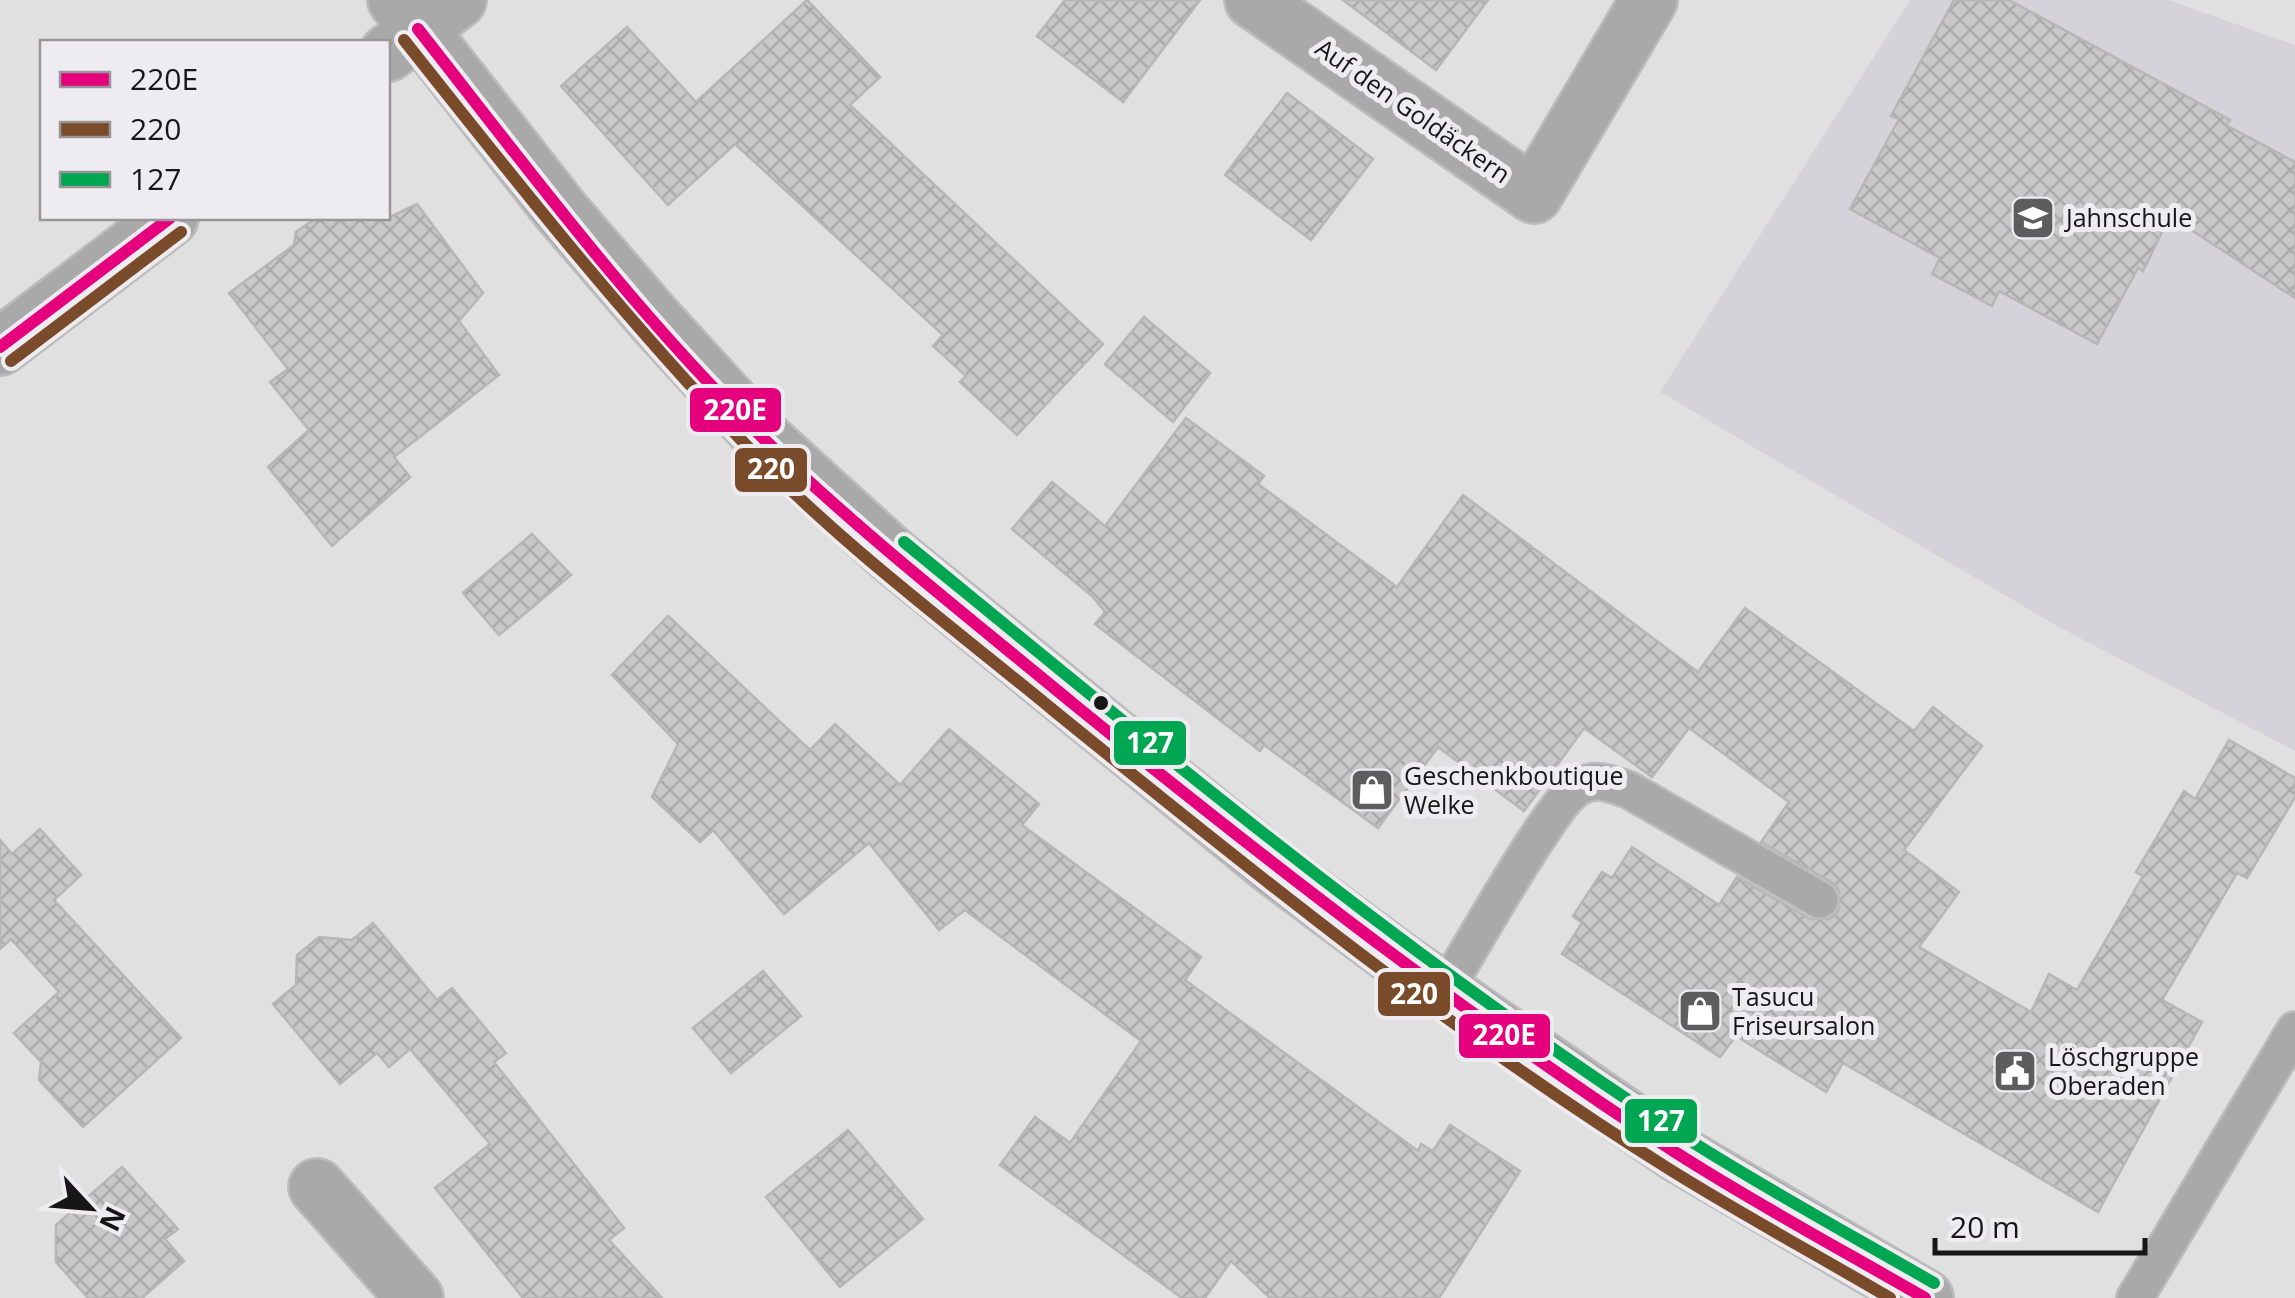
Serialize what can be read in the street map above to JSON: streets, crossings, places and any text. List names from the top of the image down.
{
  "streets": {
    "main road": ["Auf den Goldäckern"]
  },
  "places": {
    "school or university": ["Jahnschule"],
    "shop": ["Geschenkboutique Welke", "Tasucu Friseursalon"],
    "public building": ["Löschgruppe Oberaden"]
  },
  "lines": ["transit line 220E", "transit line 220", "transit line 127"],
  "legend": ["220E", "220", "127"],
  "scale_bar": "20 m",
  "north": "bottom right"
}
